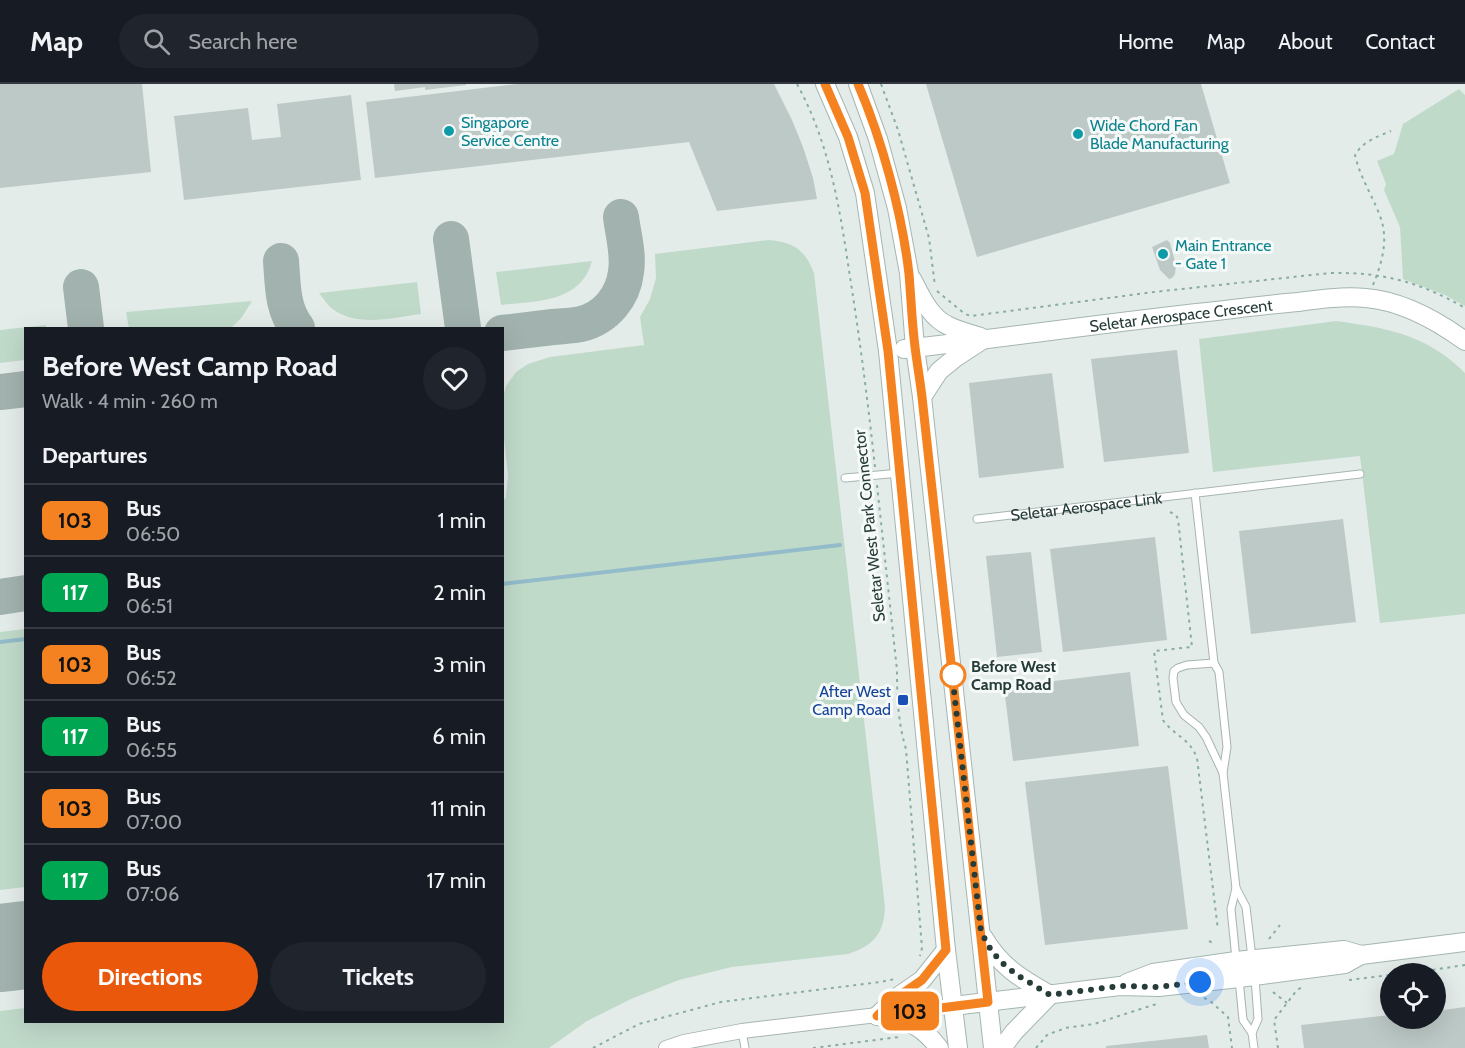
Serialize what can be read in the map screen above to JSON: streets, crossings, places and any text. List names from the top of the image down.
{
  "streets": {
    "street": ["Seletar Aerospace Crescent"],
    "lane": ["Seletar Aerospace Link"],
    "path": ["Seletar West Park Connector"]
  },
  "places": {
    "other": [
      "Singapore Service Centre",
      "Wide Chord Fan Blade Manufacturing",
      "Main Entrance - Gate 1",
      "Before West Camp Road"
    ],
    "transit": ["After West Camp Road"]
  },
  "lines": ["bus line 103"],
  "page": {
    "header": "Map",
    "search": "Search here",
    "nav": [
      "Home",
      "Map",
      "About",
      "Contact"
    ],
    "on_map": "103",
    "heading": [
      ["Before West Camp Road", "Walk · 4 min · 260 m"],
      "Departures"
    ],
    "list": [
      {
        "mark": "103",
        "name": "Bus",
        "note": "06:50",
        "value": "1 min"
      },
      {
        "mark": "117",
        "name": "Bus",
        "note": "06:51",
        "value": "2 min"
      },
      {
        "mark": "103",
        "name": "Bus",
        "note": "06:52",
        "value": "3 min"
      },
      {
        "mark": "117",
        "name": "Bus",
        "note": "06:55",
        "value": "6 min"
      },
      {
        "mark": "103",
        "name": "Bus",
        "note": "07:00",
        "value": "11 min"
      },
      {
        "mark": "117",
        "name": "Bus",
        "note": "07:06",
        "value": "17 min"
      }
    ],
    "buttons": ["Directions", "Tickets"]
  }
}
